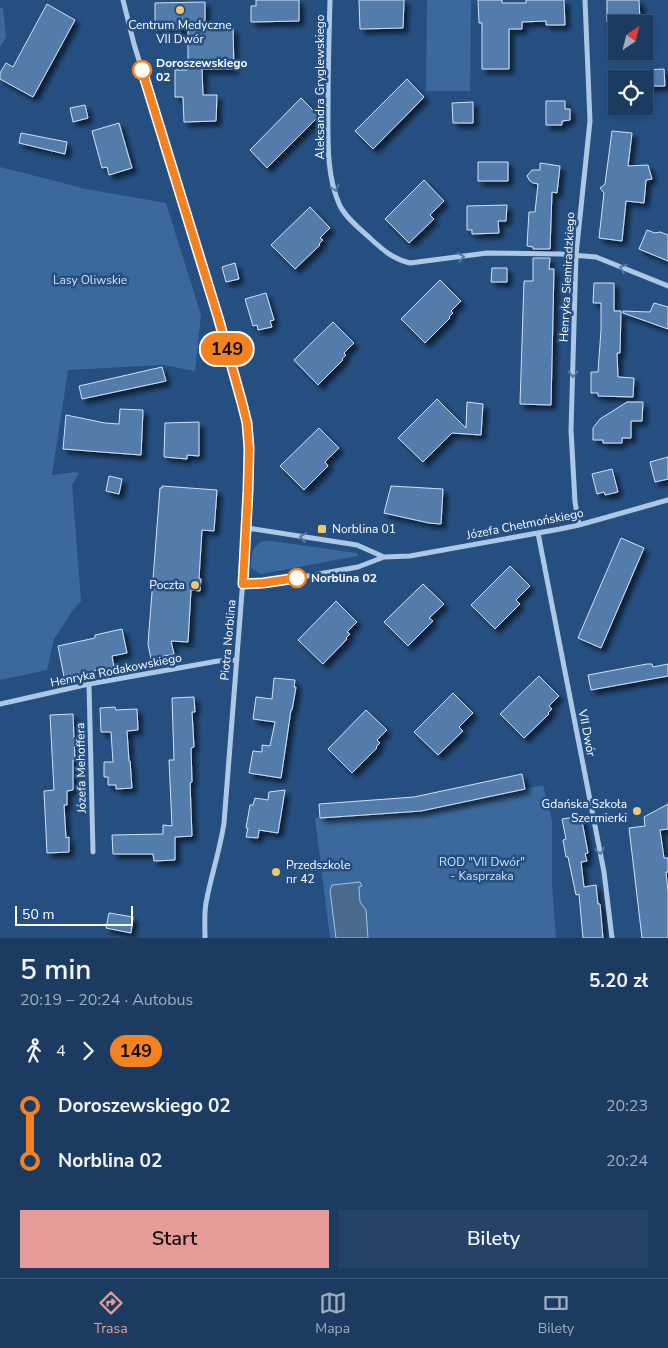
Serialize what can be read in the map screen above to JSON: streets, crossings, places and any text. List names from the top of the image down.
{
  "streets": {
    "street": [
      "Aleksandra Gryglewskiego",
      "Henryka Siemiradzkiego",
      "Józefa Chełmońskiego",
      "Piotra Norblina",
      "Henryka Rodakowskiego",
      "VII Dwór",
      "Józefa Mehoffera"
    ]
  },
  "crossings": [
    ["Aleksandra Gryglewskiego", "Henryka Siemiradzkiego"],
    ["Henryka Siemiradzkiego", "Józefa Chełmońskiego"],
    ["Józefa Chełmońskiego", "Piotra Norblina"],
    ["Józefa Chełmońskiego", "VII Dwór"],
    ["Piotra Norblina", "Henryka Rodakowskiego"],
    ["Henryka Rodakowskiego", "Józefa Mehoffera"]
  ],
  "one_way": ["Henryka Siemiradzkiego", "VII Dwór"],
  "parks": ["Lasy Oliwskie", "ROD \"VII Dwór\" - Kasprzaka"],
  "places": {
    "other": [
      "Centrum Medyczne VII Dwór",
      "Doroszewskiego 02",
      "Norblina 02",
      "Poczta",
      "Gdańska Szkoła Szermierki",
      "Przedszkole nr 42"
    ],
    "transit": ["Norblina 01"]
  },
  "lines": ["bus line 149"],
  "scale_bar": "50 m",
  "north": "top right",
  "page": {
    "on_map": "149",
    "scale": "50 m",
    "heading": ["5 min", "20:19 – 20:24 · Autobus", "5.20 zł"],
    "legs": ["4", "149"],
    "list": [
      {
        "name": "Doroszewskiego 02",
        "value": "20:23"
      },
      {
        "name": "Norblina 02",
        "value": "20:24"
      }
    ],
    "buttons": ["Start", "Bilety"],
    "tabs": ["Trasa", "Mapa", "Bilety"]
  }
}
